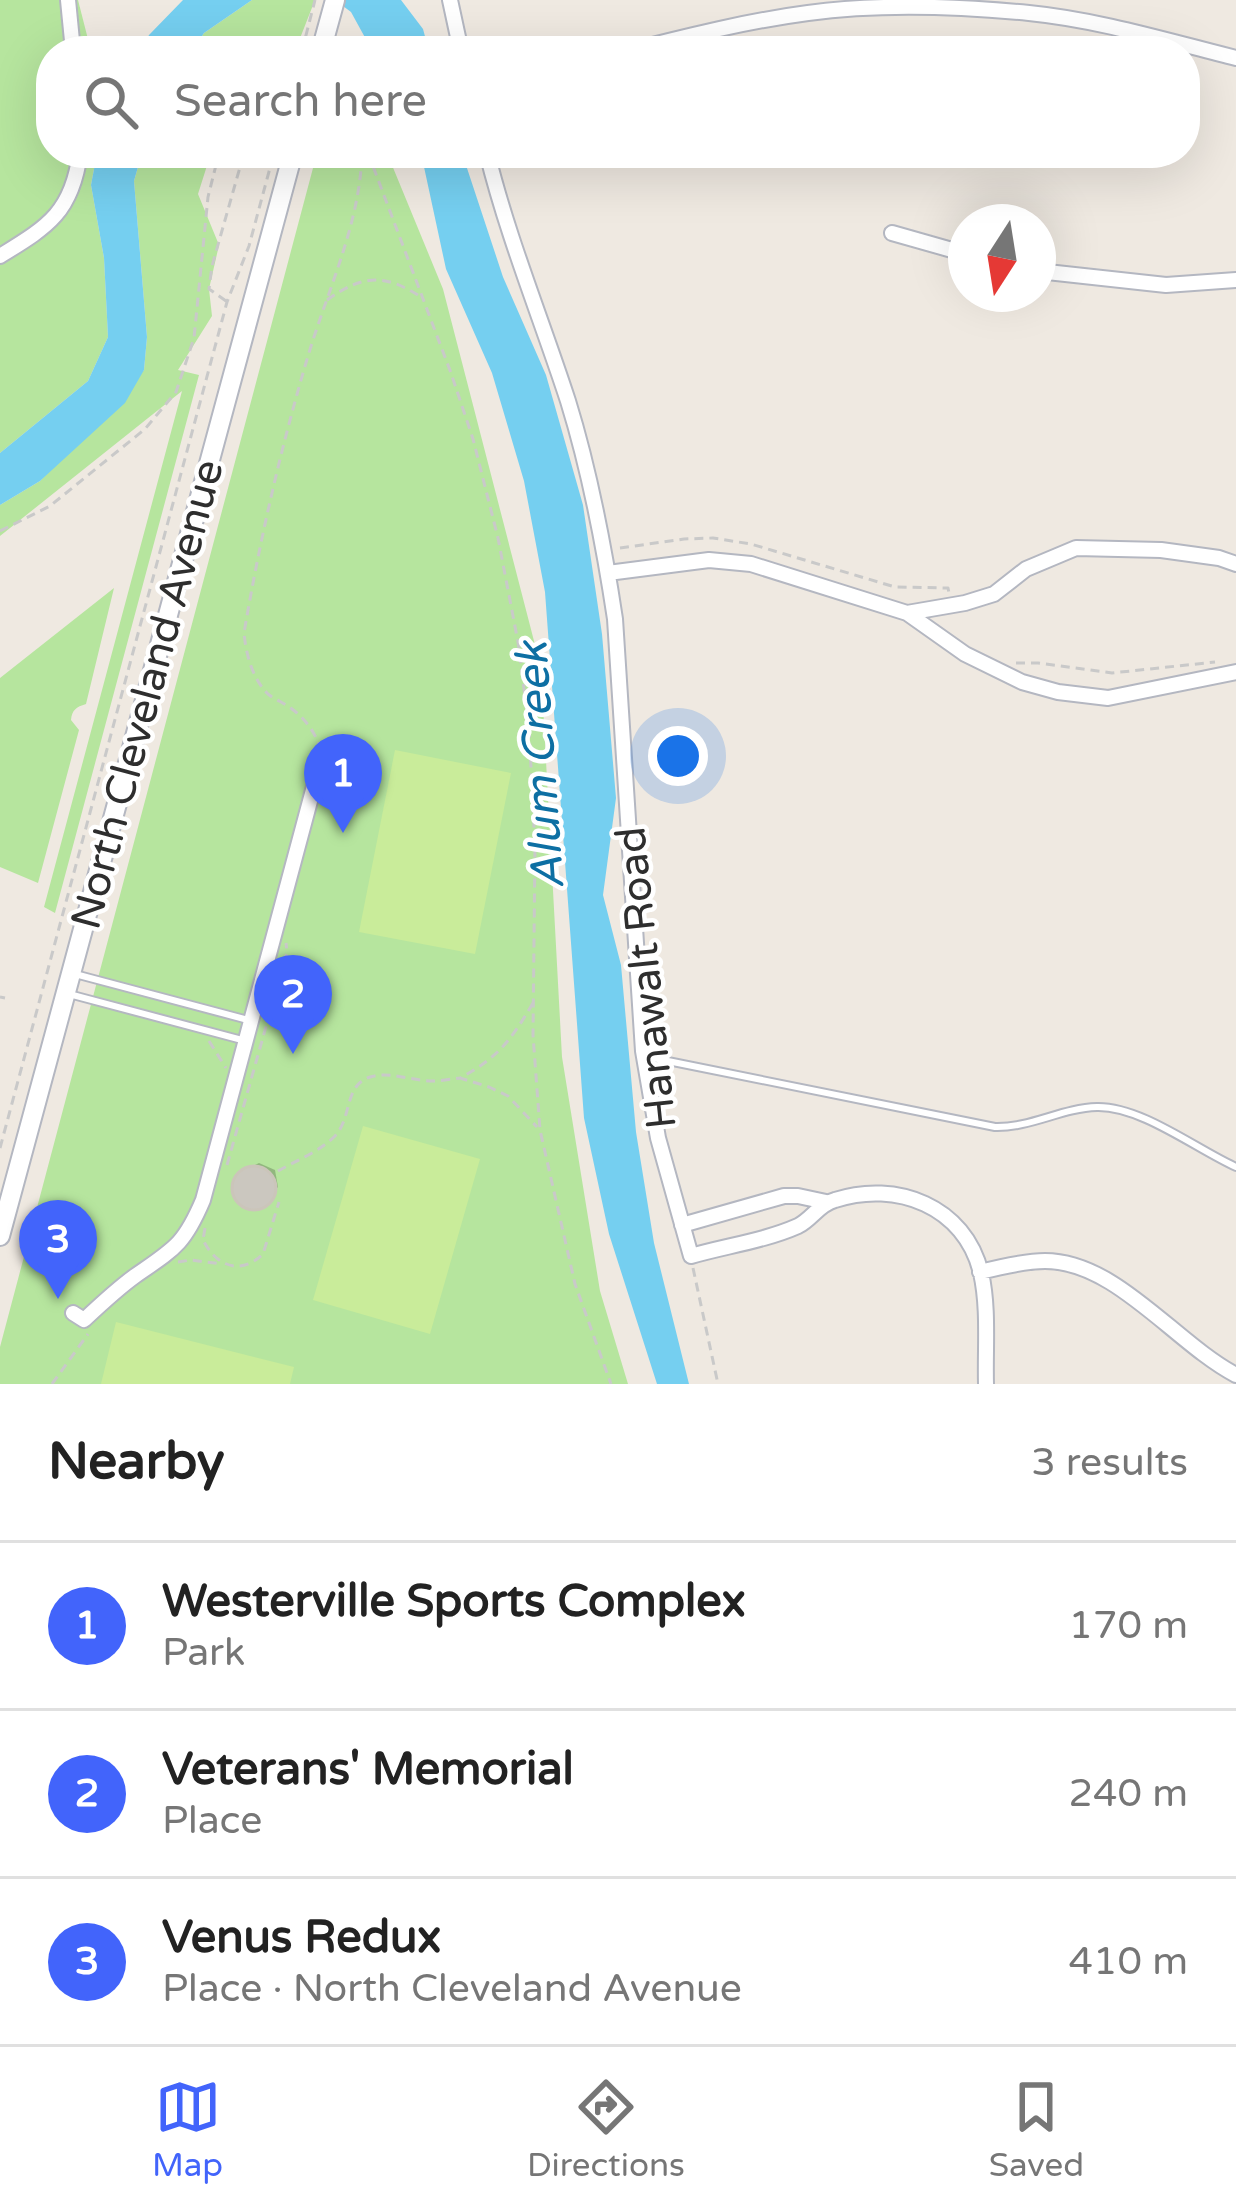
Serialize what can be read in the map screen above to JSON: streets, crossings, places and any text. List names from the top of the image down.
{
  "streets": {
    "main road": ["North Cleveland Avenue"],
    "street": ["Hanawalt Road"]
  },
  "water": ["Alum Creek"],
  "north": "bottom",
  "page": {
    "search": "Search here",
    "pins": ["1", "2", "3"],
    "heading": ["Nearby", "3 results"],
    "list": [
      {
        "mark": "1",
        "name": "Westerville Sports Complex",
        "note": "Park",
        "value": "170 m"
      },
      {
        "mark": "2",
        "name": "Veterans' Memorial",
        "note": "Place",
        "value": "240 m"
      },
      {
        "mark": "3",
        "name": "Venus Redux",
        "note": "Place · North Cleveland Avenue",
        "value": "410 m"
      }
    ],
    "nav": ["Map", "Directions", "Saved"]
  }
}
